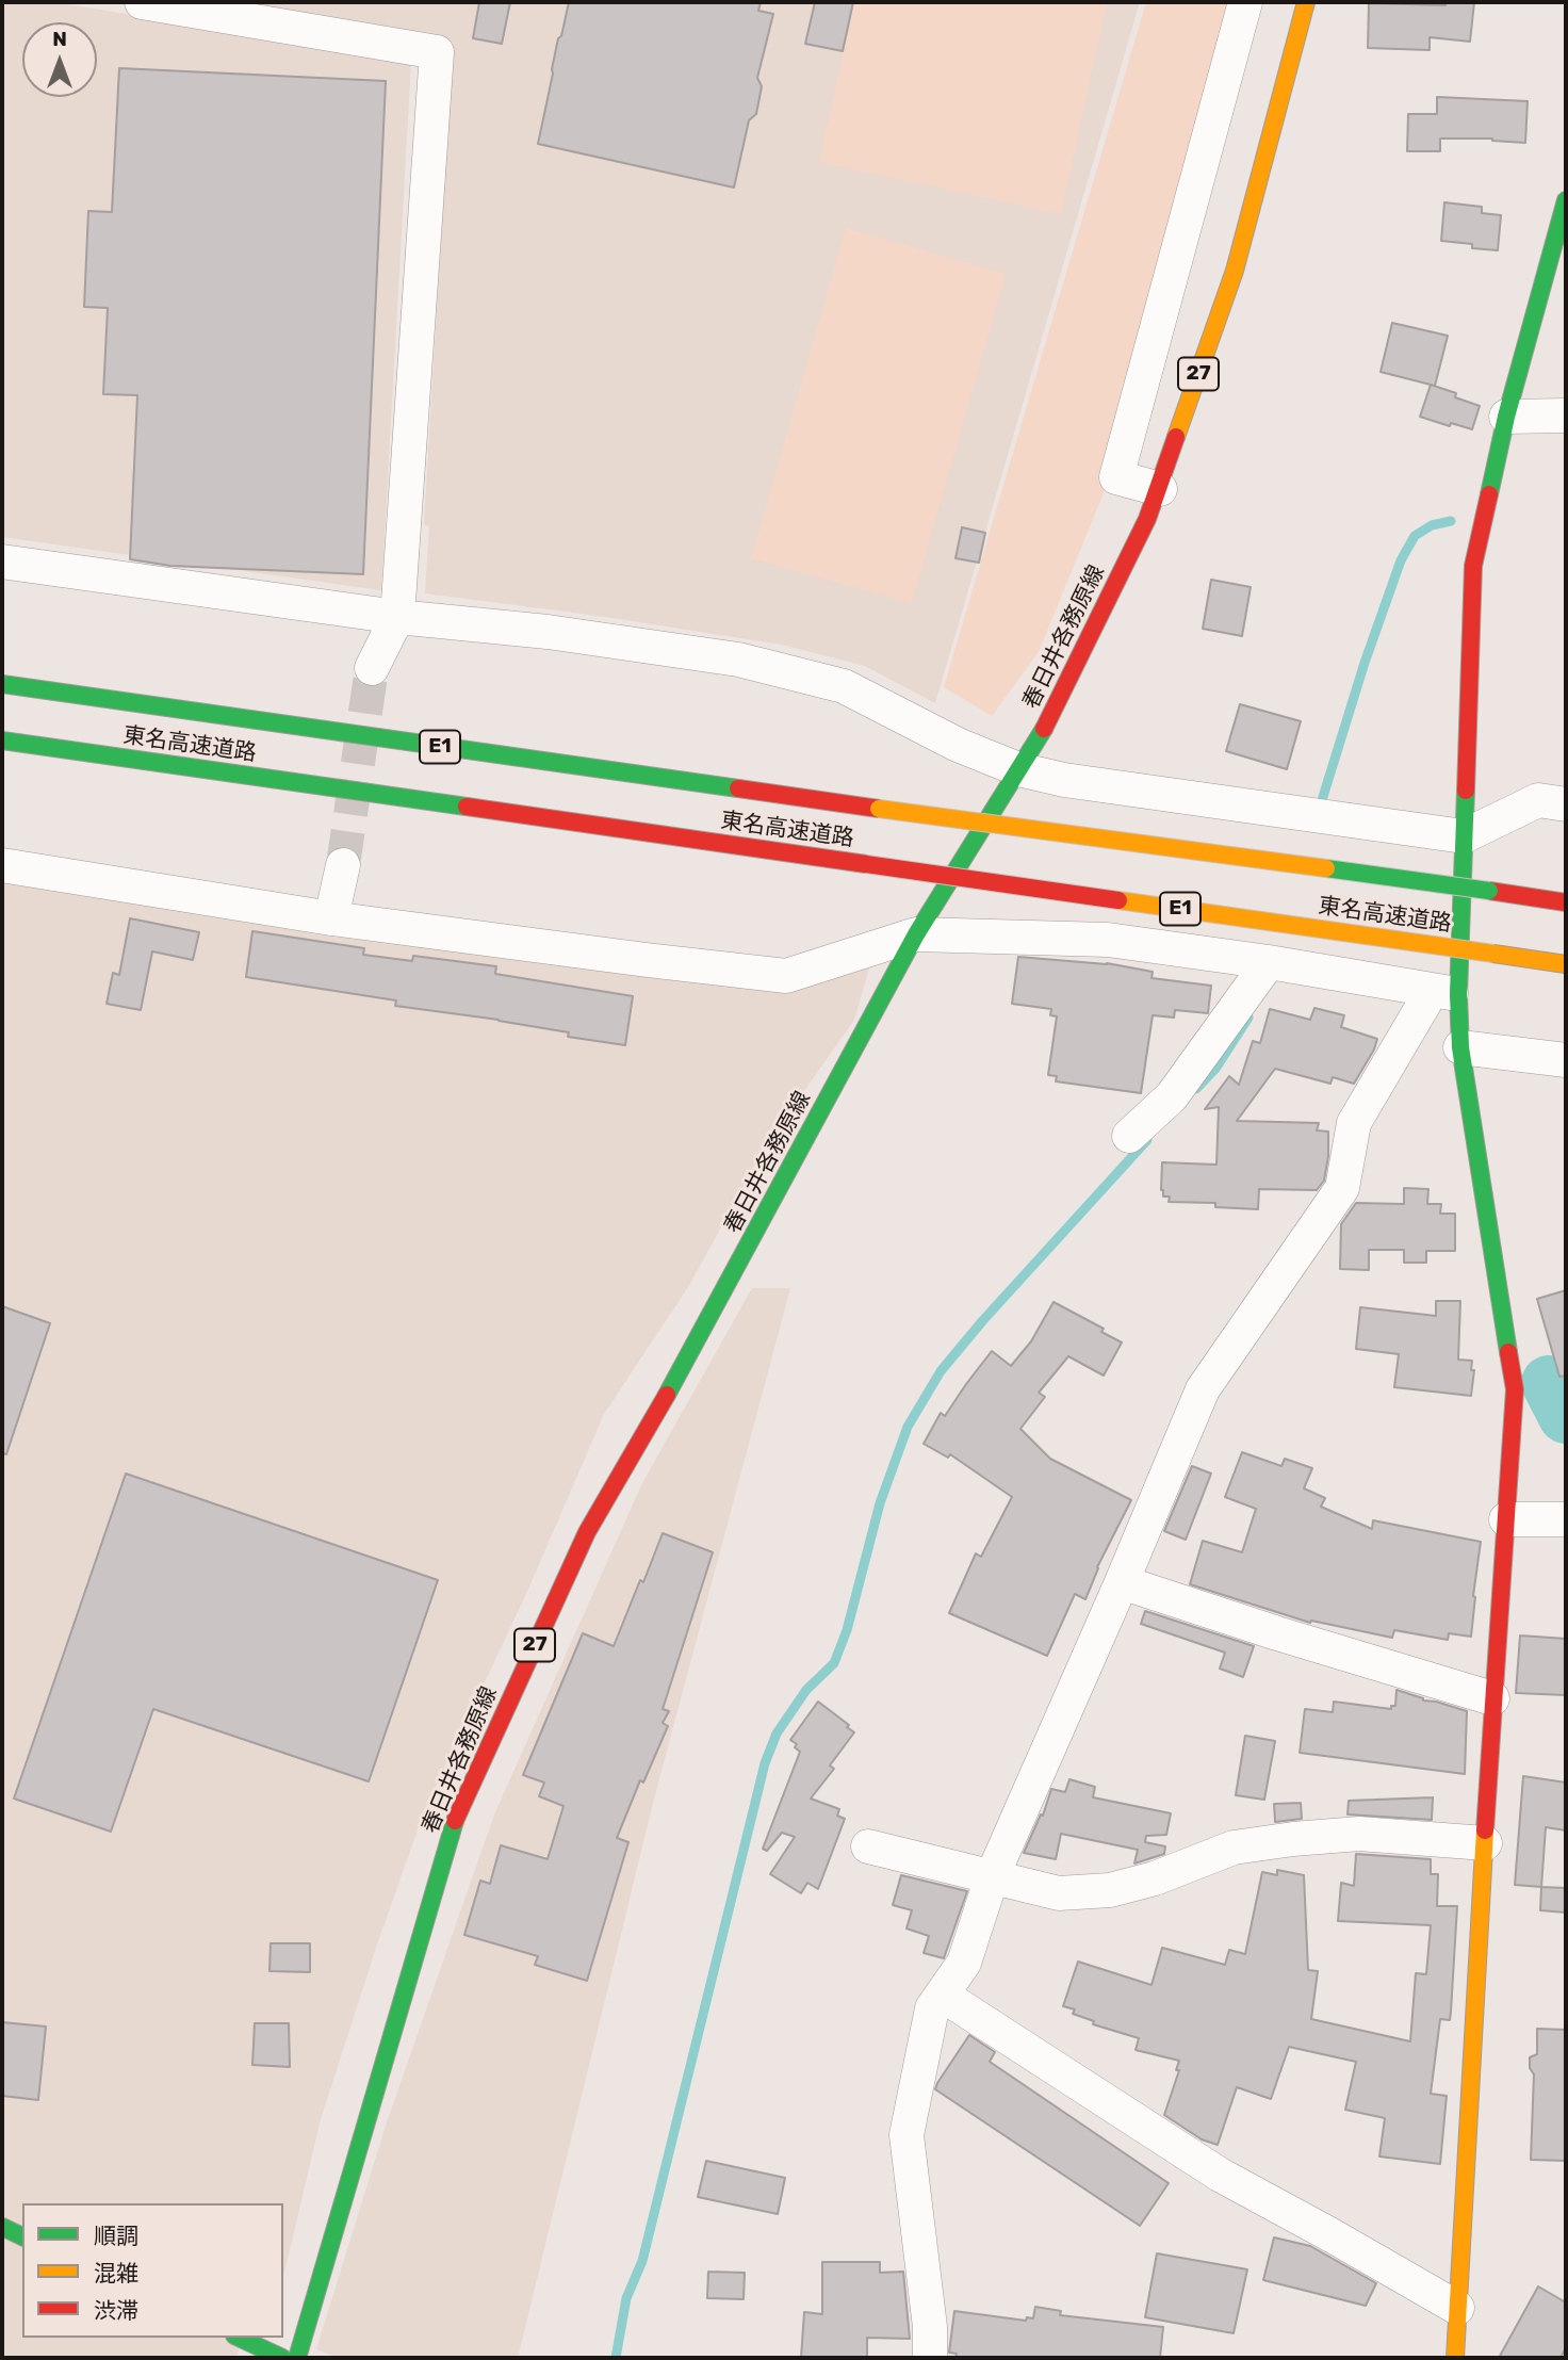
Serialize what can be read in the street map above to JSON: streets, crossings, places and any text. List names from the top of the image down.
{
  "streets": {
    "main road": [
      "27",
      "春日井各務原線",
      "東名高速道路",
      "E1"
    ]
  },
  "legend": ["順調", "混雑", "渋滞"],
  "north": "top"
}
